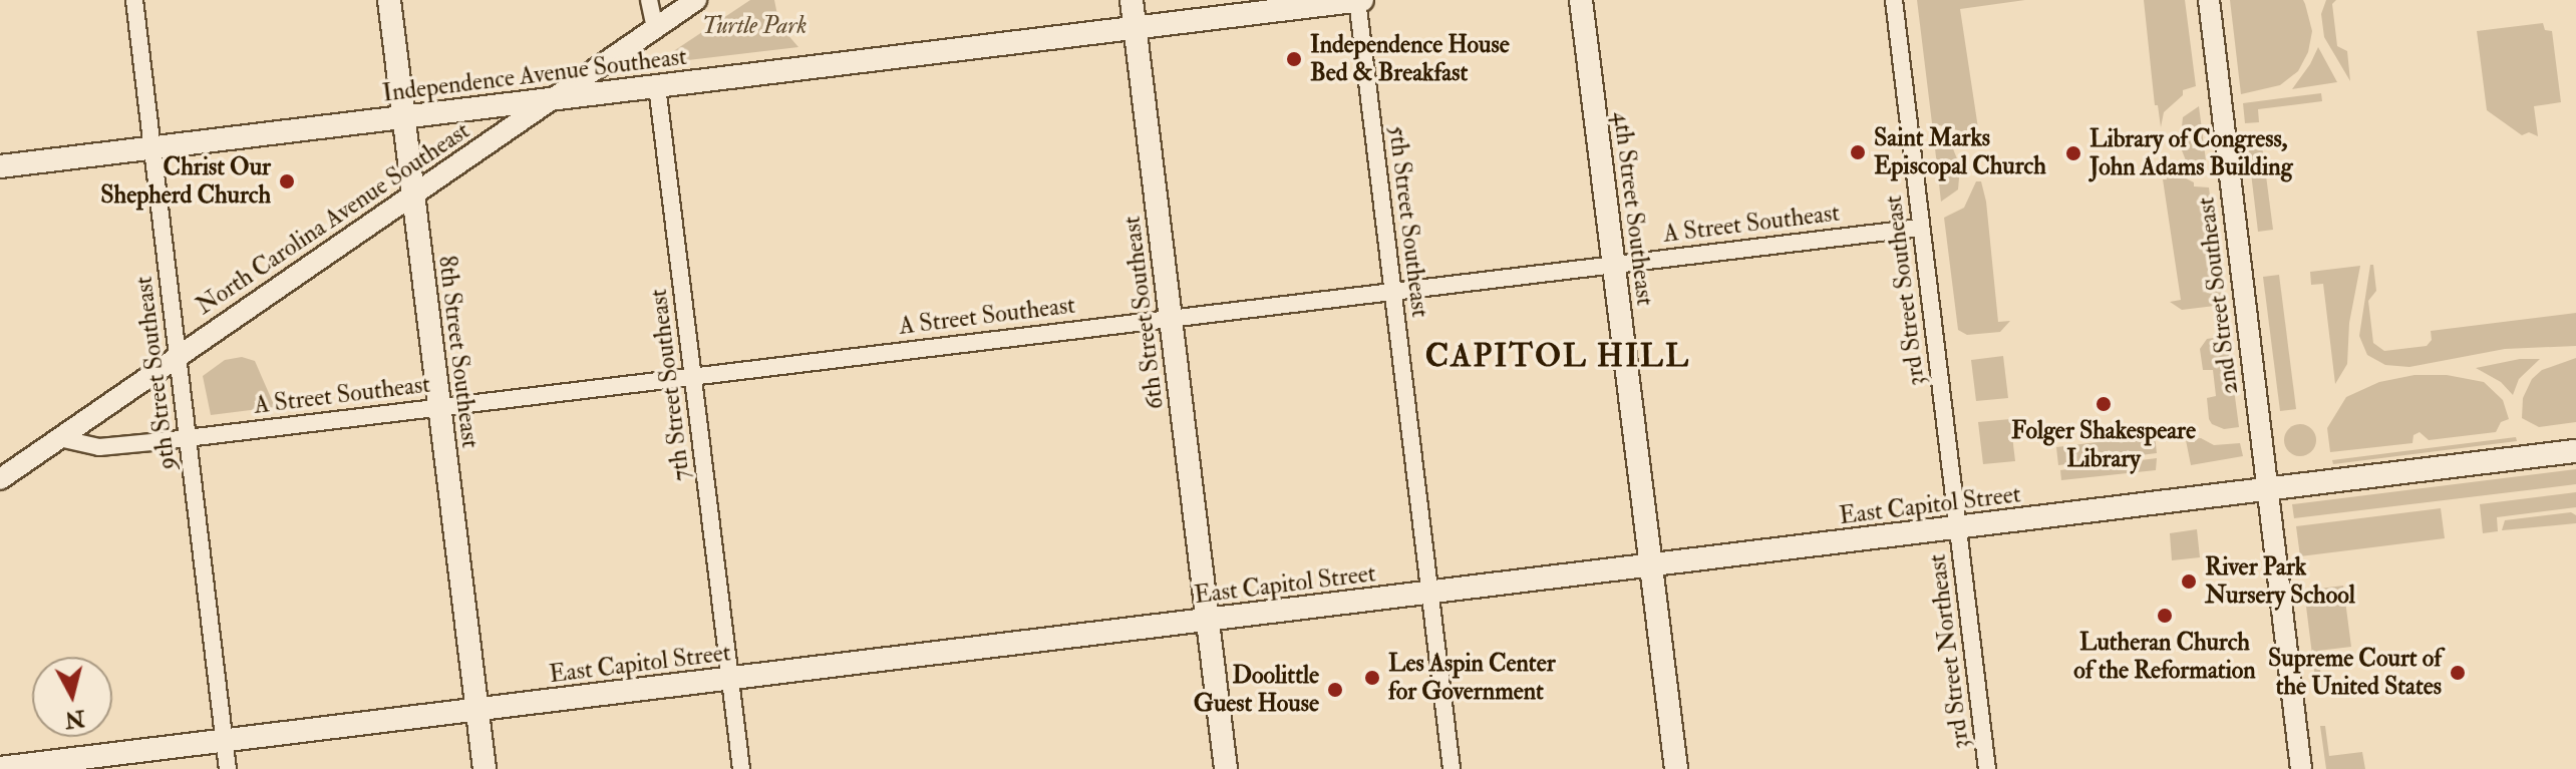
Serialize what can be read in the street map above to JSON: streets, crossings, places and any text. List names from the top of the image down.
{
  "streets": {
    "main road": [
      "Independence Avenue Southeast",
      "4th Street Southeast",
      "6th Street Southeast",
      "8th Street Southeast",
      "East Capitol Street"
    ],
    "street": [
      "North Carolina Avenue Southeast",
      "5th Street Southeast",
      "A Street Southeast",
      "3rd Street Southeast",
      "2nd Street Southeast",
      "9th Street Southeast",
      "7th Street Southeast",
      "3rd Street Northeast"
    ]
  },
  "crossings": [
    ["Independence Avenue Southeast", "North Carolina Avenue Southeast"],
    ["Independence Avenue Southeast", "5th Street Southeast"],
    ["Independence Avenue Southeast", "6th Street Southeast"],
    ["Independence Avenue Southeast", "8th Street Southeast"],
    ["Independence Avenue Southeast", "9th Street Southeast"],
    ["Independence Avenue Southeast", "7th Street Southeast"],
    ["4th Street Southeast", "A Street Southeast"],
    ["4th Street Southeast", "East Capitol Street"],
    ["North Carolina Avenue Southeast", "A Street Southeast"],
    ["North Carolina Avenue Southeast", "8th Street Southeast"],
    ["North Carolina Avenue Southeast", "9th Street Southeast"],
    ["5th Street Southeast", "A Street Southeast"],
    ["5th Street Southeast", "East Capitol Street"],
    ["A Street Southeast", "3rd Street Southeast"],
    ["A Street Southeast", "6th Street Southeast"],
    ["A Street Southeast", "8th Street Southeast"],
    ["A Street Southeast", "9th Street Southeast"],
    ["A Street Southeast", "7th Street Southeast"],
    ["3rd Street Southeast", "East Capitol Street"],
    ["3rd Street Southeast", "3rd Street Northeast"],
    ["2nd Street Southeast", "East Capitol Street"],
    ["6th Street Southeast", "East Capitol Street"],
    ["8th Street Southeast", "East Capitol Street"],
    ["9th Street Southeast", "East Capitol Street"],
    ["7th Street Southeast", "East Capitol Street"],
    ["East Capitol Street", "3rd Street Northeast"]
  ],
  "districts": ["CAPITOL HILL"],
  "parks": ["Turtle Park"],
  "places": [
    "Independence House Bed & Breakfast",
    "Saint Marks Episcopal Church",
    "Library of Congress, John Adams Building",
    "Christ Our Shepherd Church",
    "Folger Shakespeare Library",
    "River Park Nursery School",
    "Lutheran Church of the Reformation",
    "Supreme Court of the United States",
    "Les Aspin Center for Government",
    "Doolittle Guest House"
  ],
  "north": "bottom"
}
